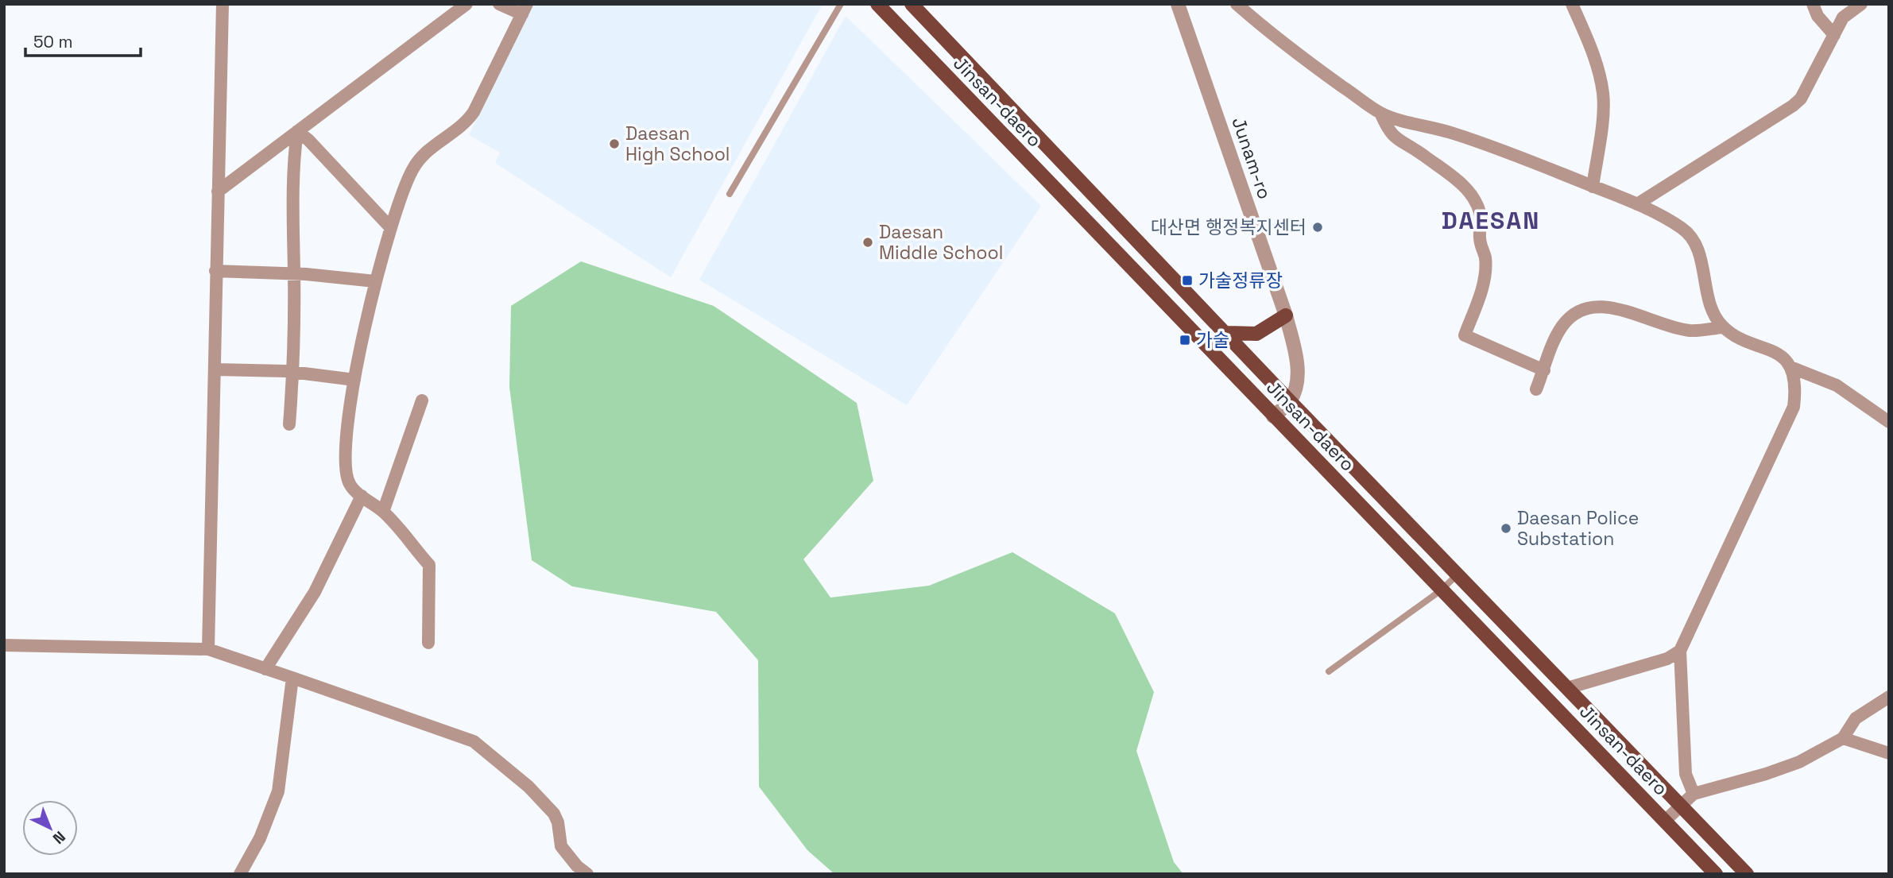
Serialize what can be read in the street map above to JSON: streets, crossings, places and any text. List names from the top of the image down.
{
  "streets": {
    "main road": ["Jinsan-daero"],
    "street": ["Junam-ro"]
  },
  "crossings": [
    ["Jinsan-daero", "Junam-ro"]
  ],
  "districts": ["DAESAN"],
  "places": {
    "other": [
      "Daesan High School",
      "대산면 행정복지센터",
      "Daesan Middle School",
      "Daesan Police Substation"
    ],
    "transit": ["가술정류장", "가술"]
  },
  "scale_bar": "50 m",
  "north": "bottom right"
}
